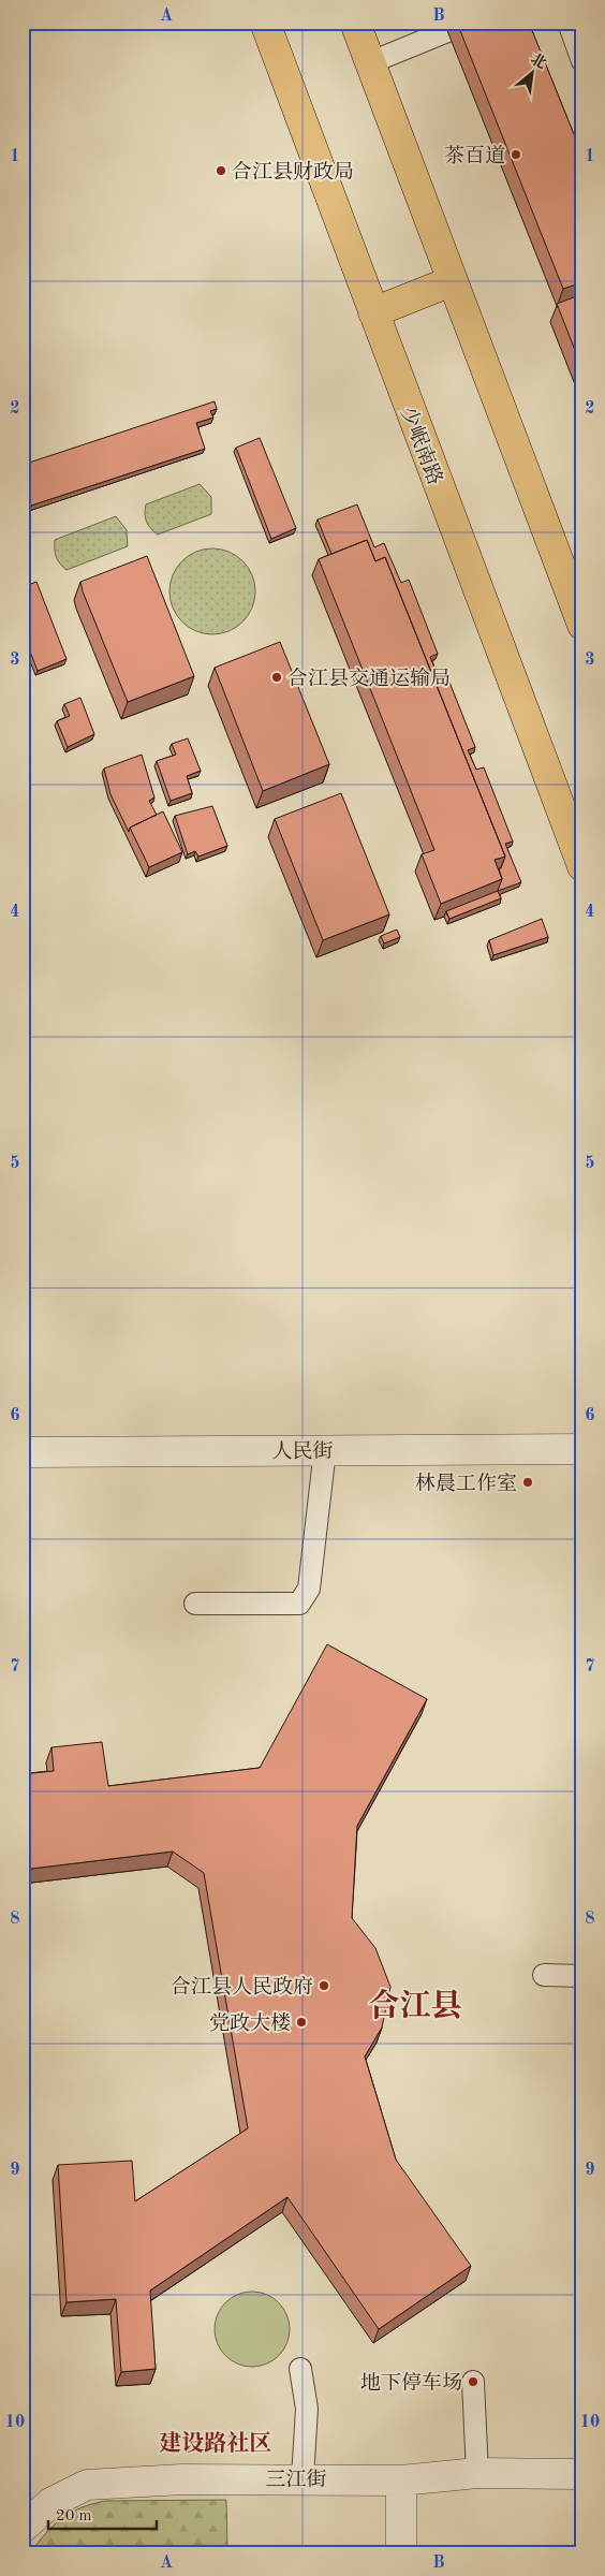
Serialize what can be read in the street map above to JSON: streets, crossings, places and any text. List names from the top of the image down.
{
  "streets": {
    "main road": ["少岷南路"],
    "street": ["人民街", "三江街"]
  },
  "districts": ["合江县", "建设路社区"],
  "places": [
    "茶百道",
    "合江县财政局",
    "合江县交通运输局",
    "林晨工作室",
    "合江县人民政府",
    "党政大楼",
    "地下停车场"
  ],
  "scale_bar": "20 m",
  "north": "top right",
  "grid": {
    "columns": ["A", "B"],
    "rows": [
      "1",
      "2",
      "3",
      "4",
      "5",
      "6",
      "7",
      "8",
      "9",
      "10"
    ]
  }
}
